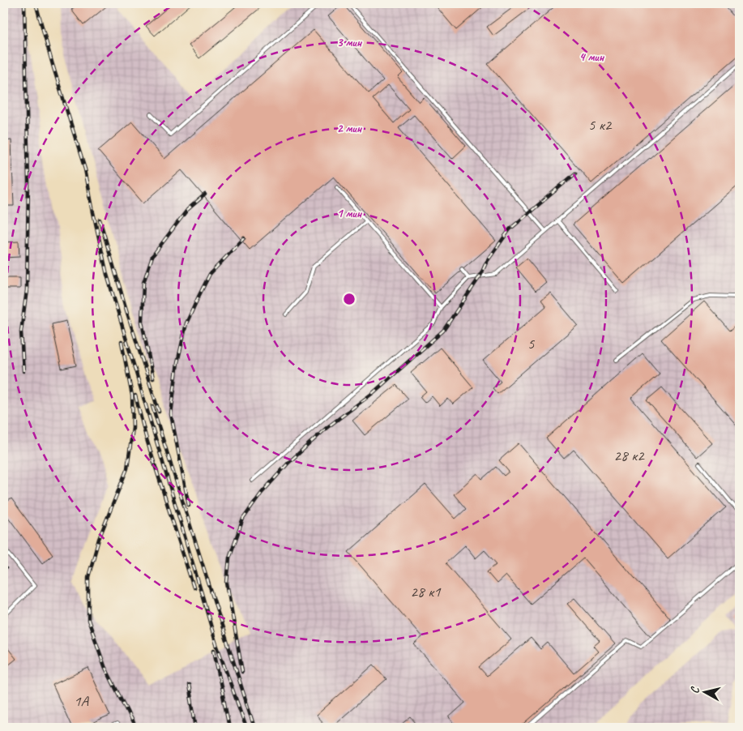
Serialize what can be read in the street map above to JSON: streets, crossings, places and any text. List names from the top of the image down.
{
  "house_numbers": [
    "5 к2",
    "5",
    "28 к2",
    "28 к1",
    "1А"
  ],
  "north": "left",
  "rings": [
    "3 мин",
    "4 мин",
    "2 мин",
    "1 мин"
  ]
}
